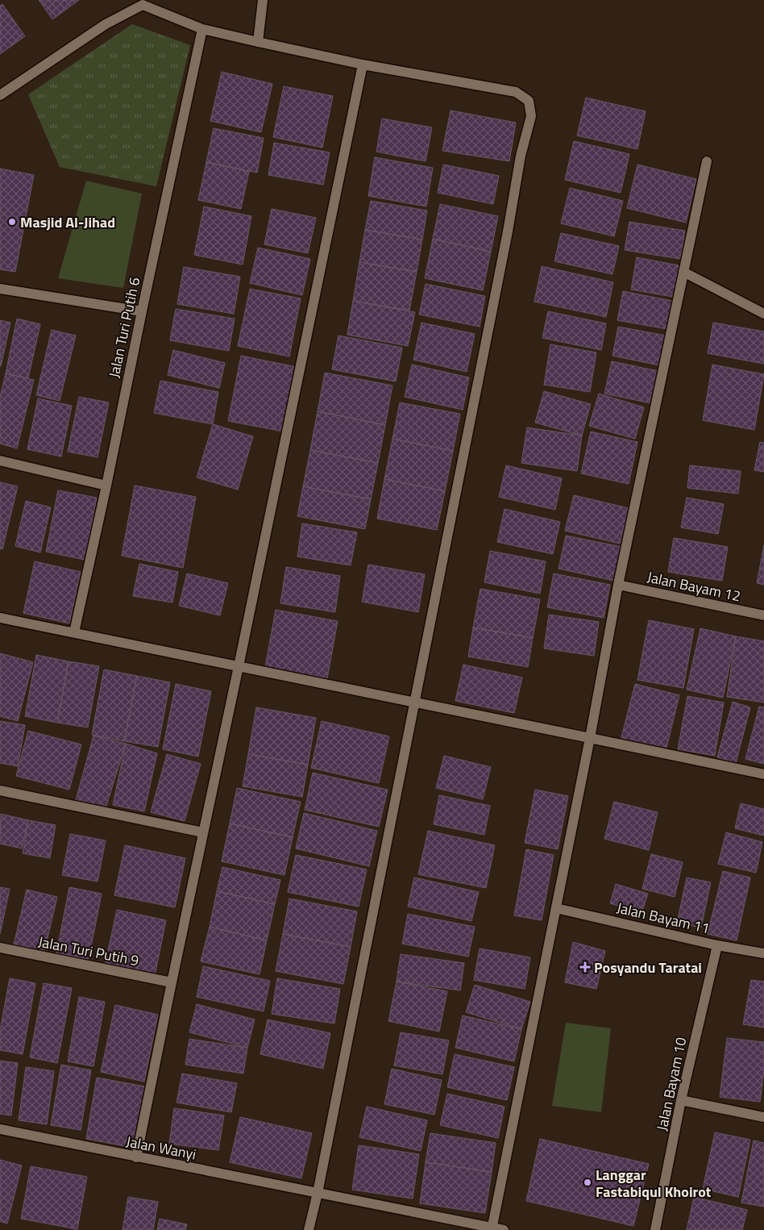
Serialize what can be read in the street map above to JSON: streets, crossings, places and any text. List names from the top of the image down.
{
  "streets": {
    "street": [
      "Jalan Turi Putih 6",
      "Jalan Bayam 12",
      "Jalan Bayam 11",
      "Jalan Turi Putih 9",
      "Jalan Bayam 10",
      "Jalan Wanyi"
    ]
  },
  "crossings": [
    ["Jalan Bayam 11", "Jalan Bayam 10"]
  ],
  "places": {
    "other": ["Masjid Al-Jihad", "Langgar Fastabiqul Khoirot"],
    "health": ["Posyandu Taratai"]
  }
}
